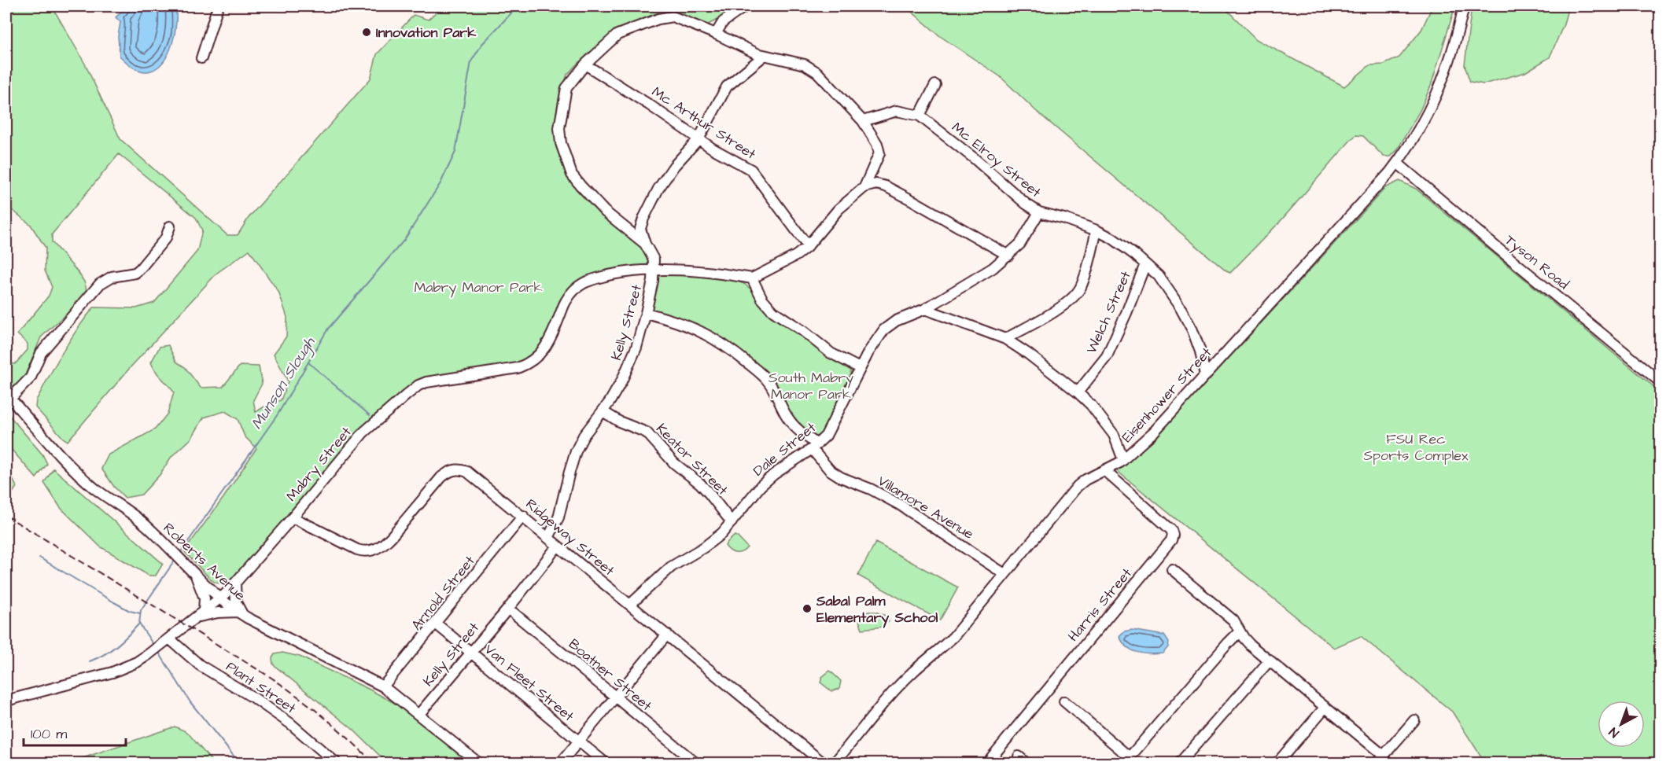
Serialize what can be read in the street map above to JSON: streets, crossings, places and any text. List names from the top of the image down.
{
  "streets": {
    "street": [
      "Mc Arthur Street",
      "Mc Elroy Street",
      "Tyson Road",
      "Welch Street",
      "Kelly Street",
      "Eisenhower Street",
      "Dale Street",
      "Keator Street",
      "Mabry Street",
      "Villamore Avenue",
      "Ridgeway Street",
      "Roberts Avenue",
      "Arnold Street",
      "Harris Street",
      "Boatner Street",
      "Van Fleet Street",
      "Plant Street"
    ]
  },
  "crossings": [
    ["Mc Arthur Street", "Kelly Street"],
    ["Mc Elroy Street", "Welch Street"],
    ["Mc Elroy Street", "Eisenhower Street"],
    ["Mc Elroy Street", "Dale Street"],
    ["Tyson Road", "Eisenhower Street"],
    ["Kelly Street", "Keator Street"],
    ["Kelly Street", "Mabry Street"],
    ["Kelly Street", "Villamore Avenue"],
    ["Kelly Street", "Ridgeway Street"],
    ["Kelly Street", "Roberts Avenue"],
    ["Kelly Street", "Boatner Street"],
    ["Kelly Street", "Van Fleet Street"],
    ["Eisenhower Street", "Villamore Avenue"],
    ["Eisenhower Street", "Harris Street"],
    ["Dale Street", "Keator Street"],
    ["Dale Street", "Villamore Avenue"],
    ["Dale Street", "Ridgeway Street"],
    ["Mabry Street", "Ridgeway Street"],
    ["Mabry Street", "Roberts Avenue"],
    ["Mabry Street", "Plant Street"],
    ["Ridgeway Street", "Arnold Street"],
    ["Roberts Avenue", "Arnold Street"],
    ["Arnold Street", "Van Fleet Street"]
  ],
  "water": ["Munson Slough"],
  "parks": ["Mabry Manor Park", "South Mabry Manor Park", "FSU Rec Sports Complex"],
  "places": ["Innovation Park", "Sabal Palm Elementary School"],
  "scale_bar": "100 m",
  "north": "bottom left"
}
